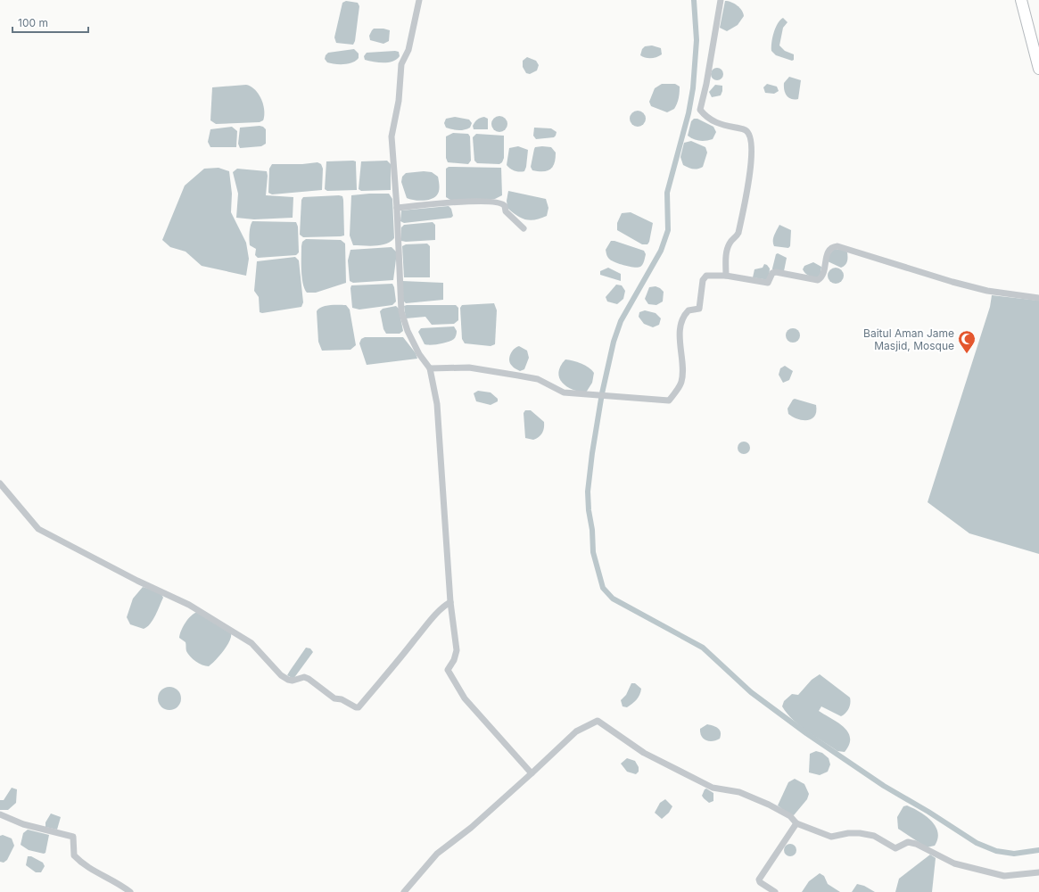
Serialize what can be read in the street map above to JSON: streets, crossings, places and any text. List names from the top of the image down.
{
  "places": {
    "mosque": ["Baitul Aman Jame Masjid, Mosque"]
  },
  "scale_bar": "100 m"
}
